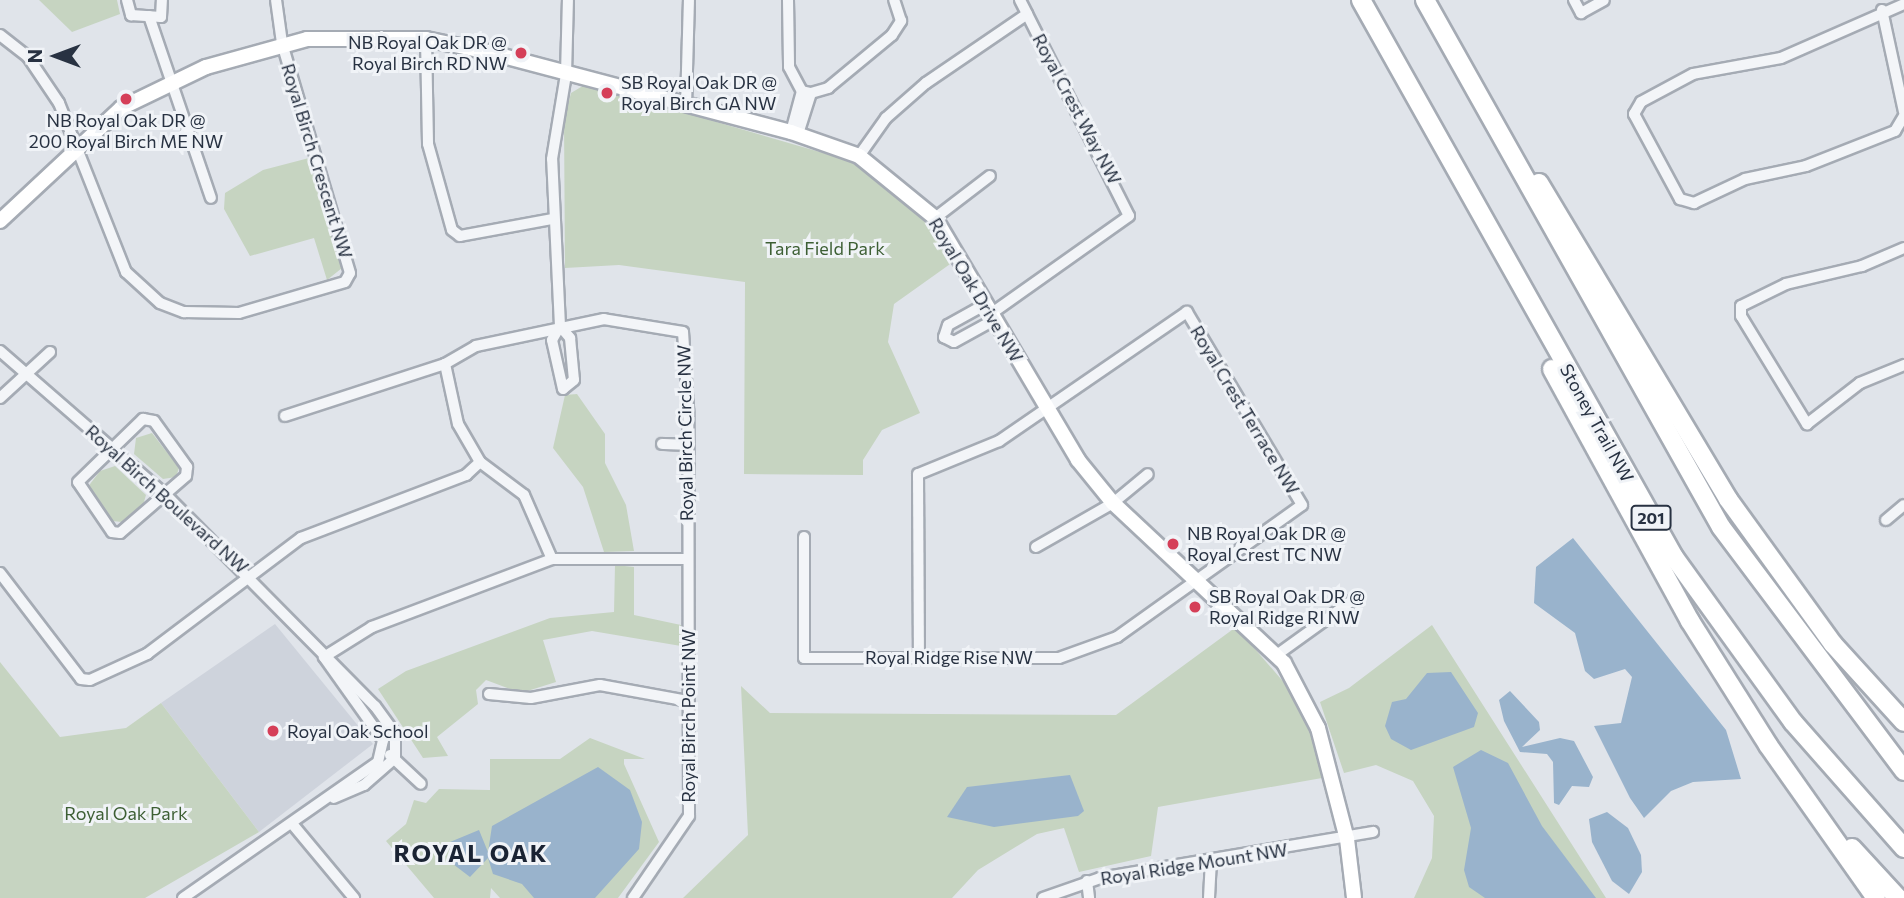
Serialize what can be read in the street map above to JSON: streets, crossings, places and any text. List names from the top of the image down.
{
  "streets": {
    "highway": ["Stoney Trail NW", "201"],
    "street": [
      "Royal Crest Way NW",
      "Royal Birch Crescent NW",
      "Royal Oak Drive NW",
      "Royal Crest Terrace NW",
      "Royal Birch Circle NW",
      "Royal Birch Boulevard NW",
      "Royal Ridge Rise NW",
      "Royal Birch Point NW",
      "Royal Ridge Mount NW"
    ]
  },
  "crossings": [
    ["Royal Crest Way NW", "Royal Oak Drive NW"],
    ["Royal Birch Crescent NW", "Royal Oak Drive NW"],
    ["Royal Oak Drive NW", "Royal Crest Terrace NW"],
    ["Royal Oak Drive NW", "Royal Ridge Rise NW"],
    ["Royal Oak Drive NW", "Royal Ridge Mount NW"],
    ["Royal Crest Terrace NW", "Royal Ridge Rise NW"],
    ["Royal Birch Circle NW", "Royal Birch Point NW"]
  ],
  "districts": ["ROYAL OAK"],
  "parks": ["Tara Field Park", "Royal Oak Park"],
  "places": [
    "NB Royal Oak DR @ Royal Birch RD NW",
    "SB Royal Oak DR @ Royal Birch GA NW",
    "NB Royal Oak DR @ 200 Royal Birch ME NW",
    "NB Royal Oak DR @ Royal Crest TC NW",
    "SB Royal Oak DR @ Royal Ridge RI NW",
    "Royal Oak School"
  ],
  "north": "left"
}
